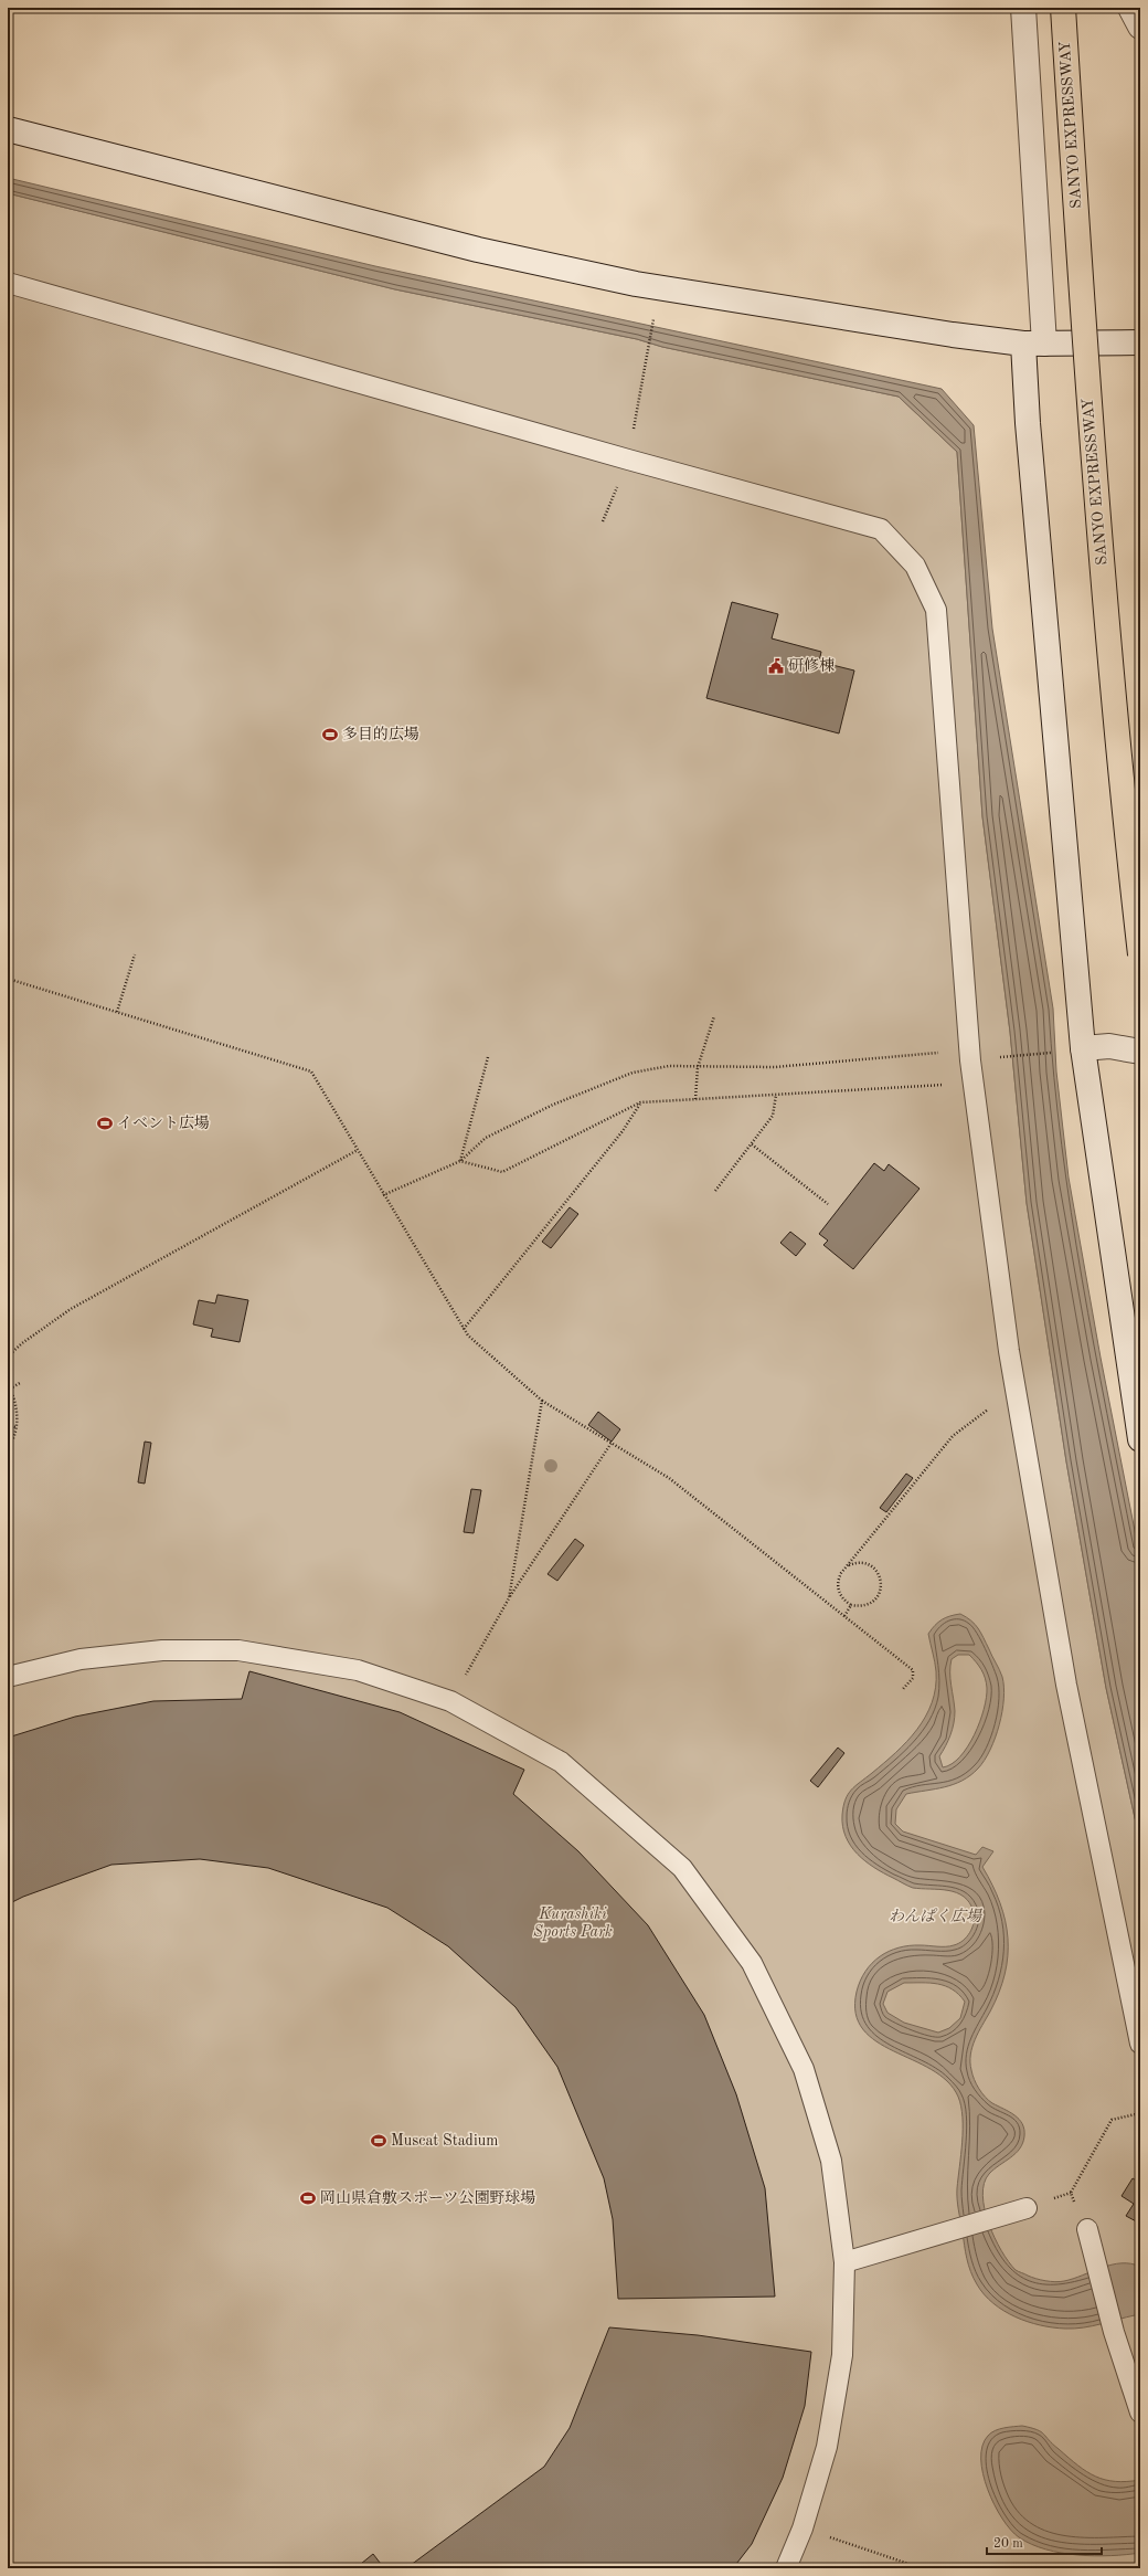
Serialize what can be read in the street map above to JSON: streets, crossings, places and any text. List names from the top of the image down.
{
  "streets": {
    "highway": ["SANYO EXPRESSWAY"]
  },
  "parks": ["Kurashiki Sports Park", "わんぱく広場"],
  "places": {
    "public building": ["研修棟"],
    "sports": [
      "多目的広場",
      "イベント広場",
      "Muscat Stadium",
      "岡山県倉敷スポーツ公園野球場"
    ]
  },
  "scale_bar": "20 m"
}
